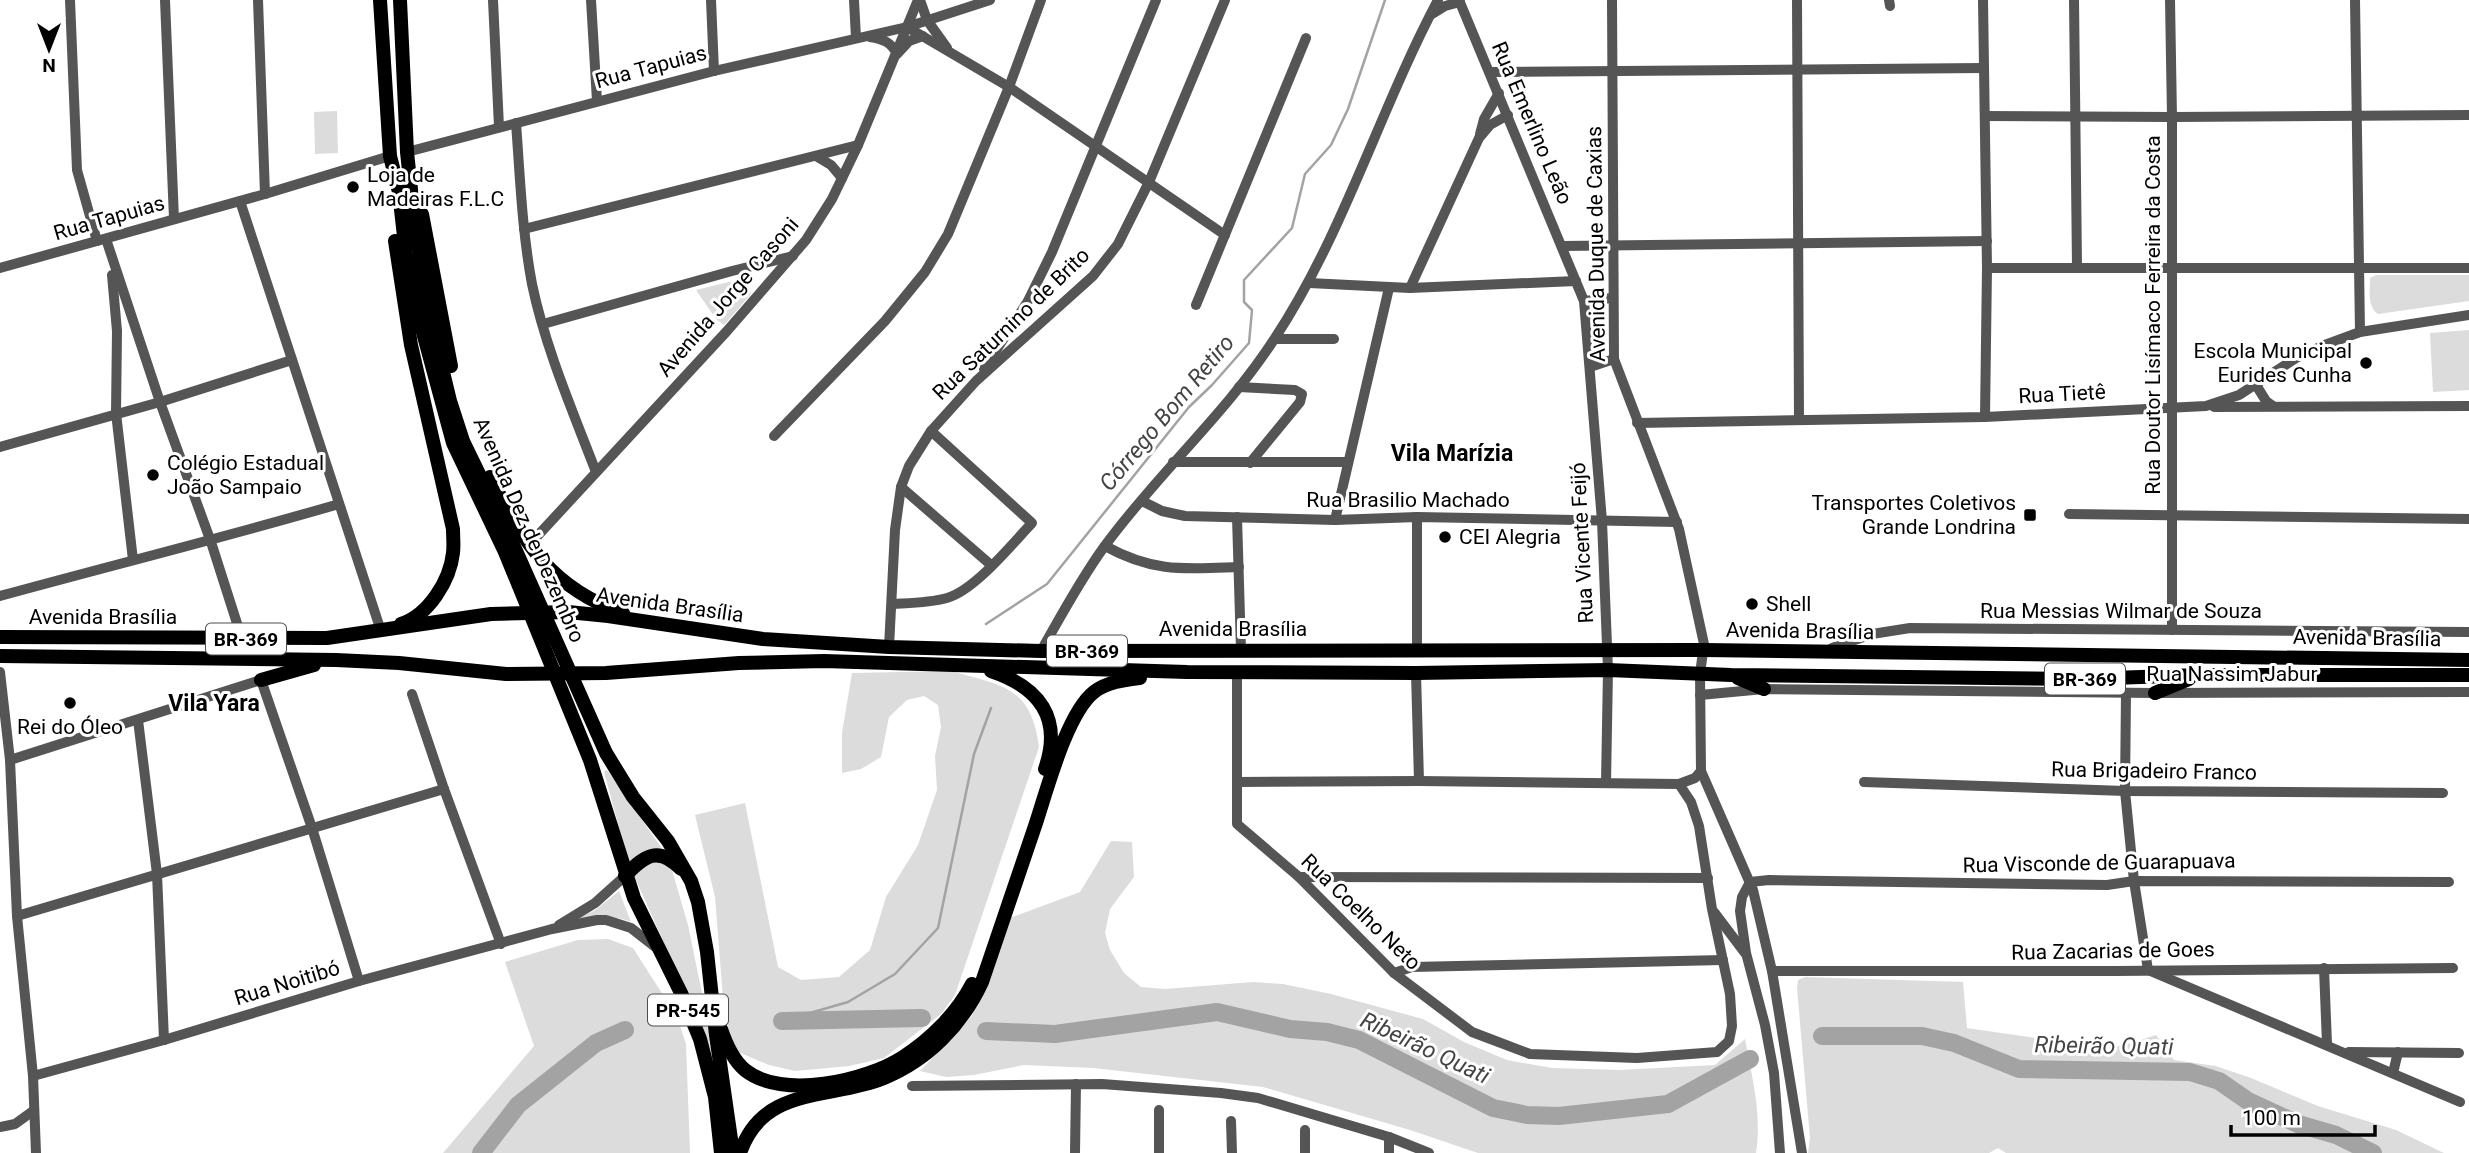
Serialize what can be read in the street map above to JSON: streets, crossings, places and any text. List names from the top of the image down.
{
  "streets": {
    "highway": [
      "Avenida Dez de Dezembro",
      "Avenida Brasília",
      "BR-369",
      "PR-545"
    ],
    "street": [
      "Rua Tapuias",
      "Rua Emerlino Leão",
      "Avenida Duque de Caxias",
      "Avenida Jorge Casoni",
      "Rua Doutor Lisímaco Ferreira da Costa",
      "Rua Saturnino de Brito",
      "Rua Tietê",
      "Rua Brasilio Machado",
      "Rua Vicente Feijó",
      "Rua Messias Wilmar de Souza",
      "Rua Nassim Jabur",
      "Rua Brigadeiro Franco",
      "Rua Visconde de Guarapuava",
      "Rua Coelho Neto",
      "Rua Zacarias de Goes",
      "Rua Noitibó"
    ]
  },
  "crossings": [
    ["Rua Tapuias", "Avenida Jorge Casoni"],
    ["Rua Tapuias", "Avenida Dez de Dezembro"],
    ["Rua Emerlino Leão", "Rua Vicente Feijó"],
    ["Avenida Duque de Caxias", "Rua Tietê"],
    ["Avenida Duque de Caxias", "Rua Brasilio Machado"],
    ["Avenida Duque de Caxias", "Avenida Brasília"],
    ["Avenida Duque de Caxias", "Rua Nassim Jabur"],
    ["Avenida Duque de Caxias", "Rua Visconde de Guarapuava"],
    ["Avenida Duque de Caxias", "Rua Zacarias de Goes"],
    ["Rua Doutor Lisímaco Ferreira da Costa", "Rua Tietê"],
    ["Rua Doutor Lisímaco Ferreira da Costa", "Rua Messias Wilmar de Souza"],
    ["Rua Saturnino de Brito", "Avenida Brasília"],
    ["Rua Brasilio Machado", "Rua Vicente Feijó"],
    ["Avenida Dez de Dezembro", "Rua Noitibó"],
    ["Avenida Dez de Dezembro", "PR-545"],
    ["Rua Vicente Feijó", "Avenida Brasília"],
    ["Avenida Brasília", "Rua Messias Wilmar de Souza"],
    ["Avenida Brasília", "Rua Coelho Neto"],
    ["Rua Noitibó", "PR-545"]
  ],
  "districts": ["Vila Marízia", "Vila Yara"],
  "water": ["Córrego Bom Retiro", "Ribeirão Quati"],
  "places": {
    "other": [
      "Loja de Madeiras F.L.C",
      "Escola Municipal Eurides Cunha",
      "Colégio Estadual João Sampaio",
      "CEI Alegria",
      "Shell",
      "Rei do Óleo"
    ],
    "transit": ["Transportes Coletivos Grande Londrina"]
  },
  "scale_bar": "100 m",
  "north": "bottom"
}
